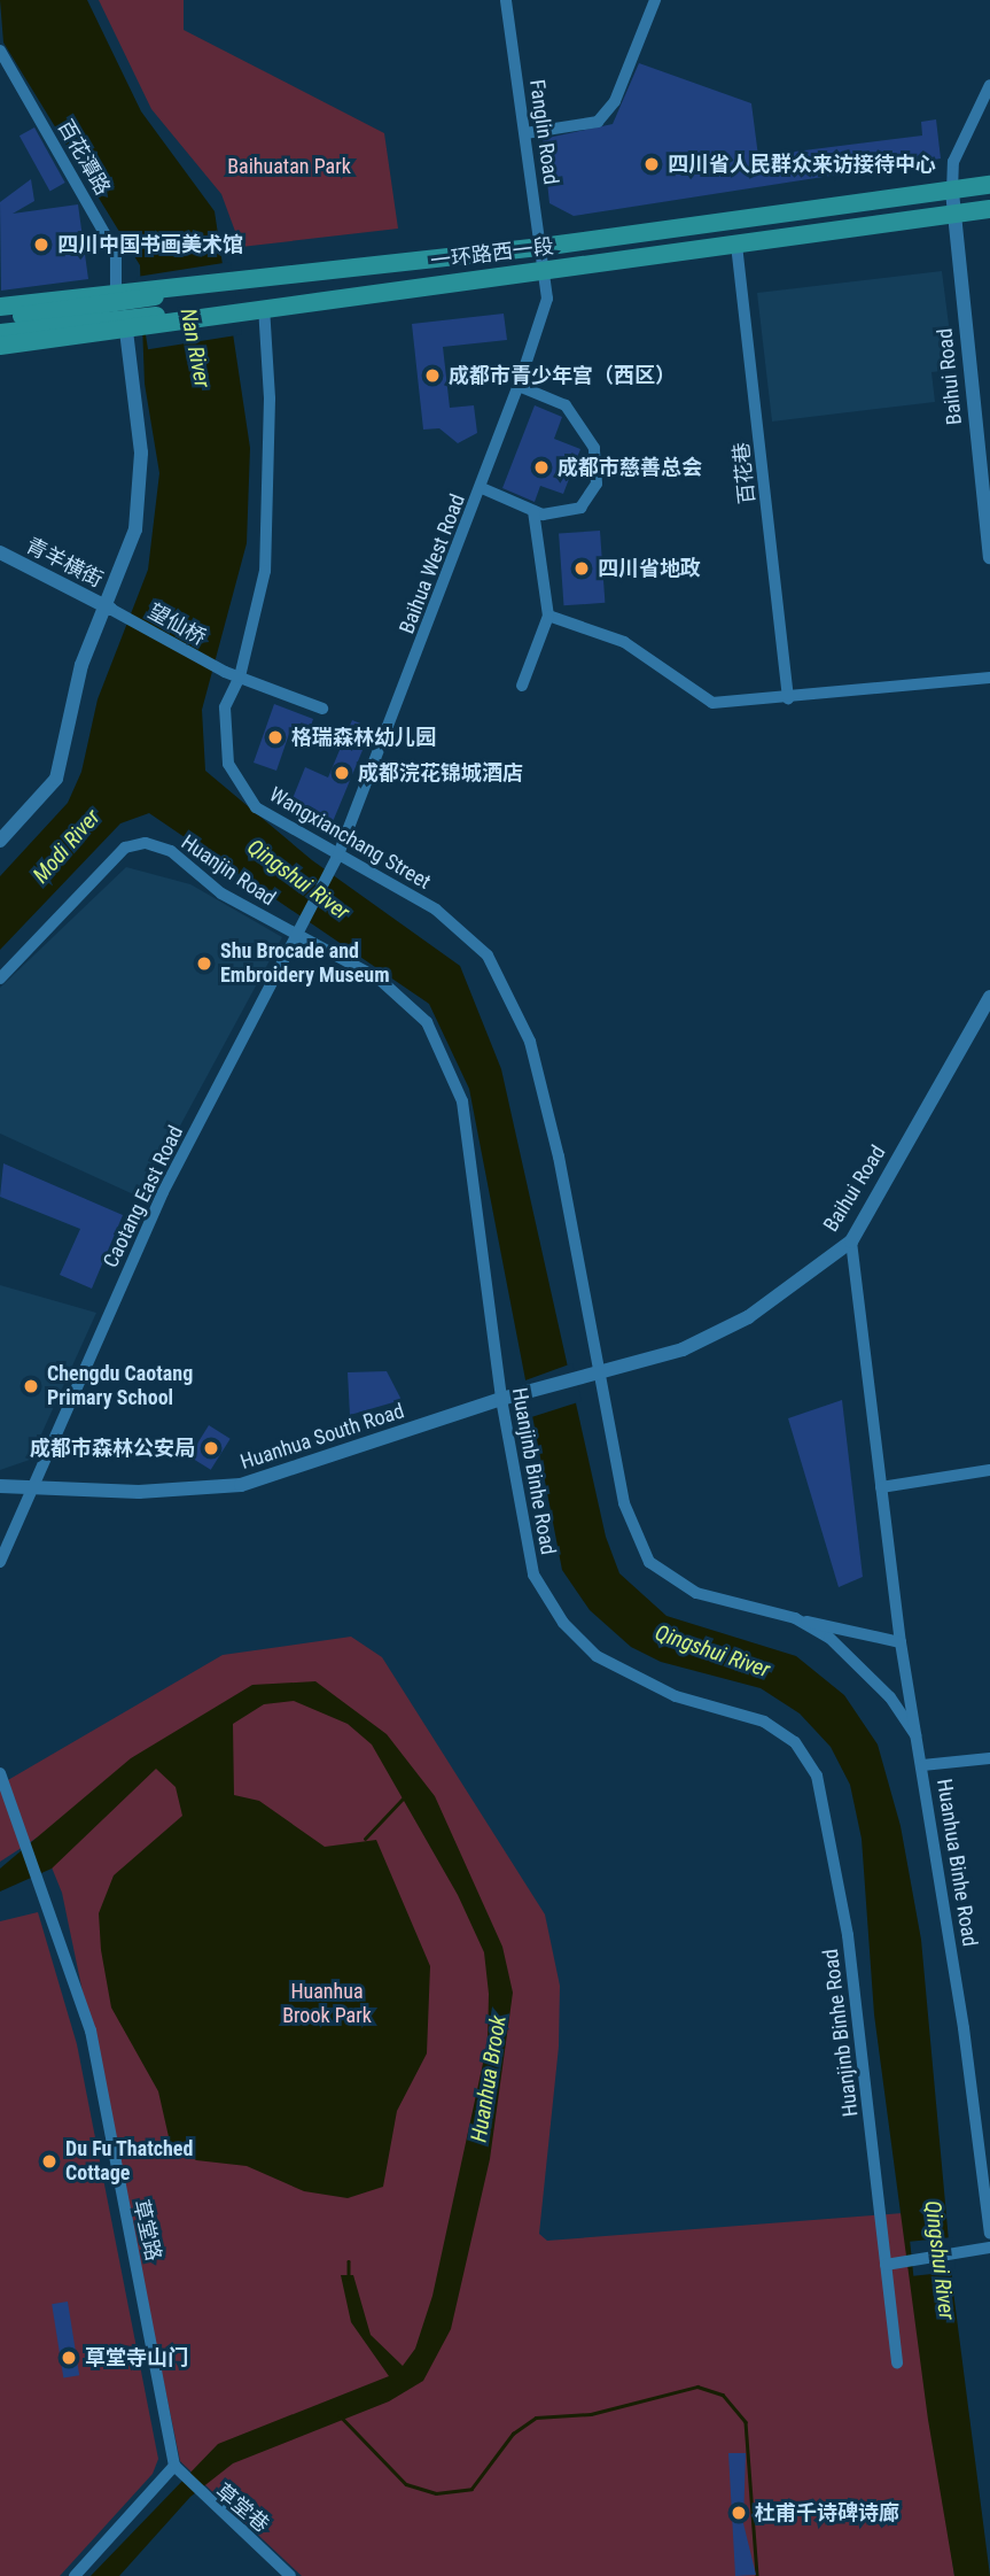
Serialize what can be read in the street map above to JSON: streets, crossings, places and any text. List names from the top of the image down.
{
  "streets": {
    "main road": ["一环路西一段"],
    "street": [
      "Fanglin Road",
      "百花潭路",
      "Baihui Road",
      "百花巷",
      "青羊横街",
      "Baihua West Road",
      "望仙桥",
      "Wangxianchang Street",
      "Huanjin Road",
      "Caotang East Road",
      "Huanhua South Road",
      "Huanjinb Binhe Road",
      "Huanhua Binhe Road",
      "草堂路",
      "草堂巷"
    ]
  },
  "crossings": [
    ["Fanglin Road", "一环路西一段"],
    ["Fanglin Road", "Baihua West Road"],
    ["百花潭路", "一环路西一段"],
    ["一环路西一段", "Baihui Road"],
    ["一环路西一段", "百花巷"],
    ["一环路西一段", "Baihua West Road"],
    ["一环路西一段", "Wangxianchang Street"],
    ["Baihui Road", "Wangxianchang Street"],
    ["Baihui Road", "Huanhua South Road"],
    ["Baihui Road", "Huanhua Binhe Road"],
    ["青羊横街", "望仙桥"],
    ["Baihua West Road", "Wangxianchang Street"],
    ["Baihua West Road", "Caotang East Road"],
    ["望仙桥", "Wangxianchang Street"],
    ["Wangxianchang Street", "Huanhua South Road"],
    ["Wangxianchang Street", "Huanhua Binhe Road"],
    ["Huanjin Road", "Caotang East Road"],
    ["Huanjin Road", "Huanjinb Binhe Road"],
    ["Caotang East Road", "Huanhua South Road"],
    ["Caotang East Road", "Huanjinb Binhe Road"],
    ["Huanhua South Road", "Huanjinb Binhe Road"],
    ["Huanhua South Road", "Huanhua Binhe Road"],
    ["草堂路", "草堂巷"]
  ],
  "water": [
    "Nan River",
    "Modi River",
    "Qingshui River",
    "Huanhua Brook"
  ],
  "parks": ["Baihuatan Park", "Huanhua Brook Park"],
  "places": [
    "四川省人民群众来访接待中心",
    "四川中国书画美术馆",
    "成都市青少年宫（西区）",
    "成都市慈善总会",
    "四川省地政",
    "格瑞森林幼儿园",
    "成都浣花锦城酒店",
    "Shu Brocade and Embroidery Museum",
    "Chengdu Caotang Primary School",
    "成都市森林公安局",
    "Du Fu Thatched Cottage",
    "草堂寺山门",
    "杜甫千诗碑诗廊"
  ]
}
